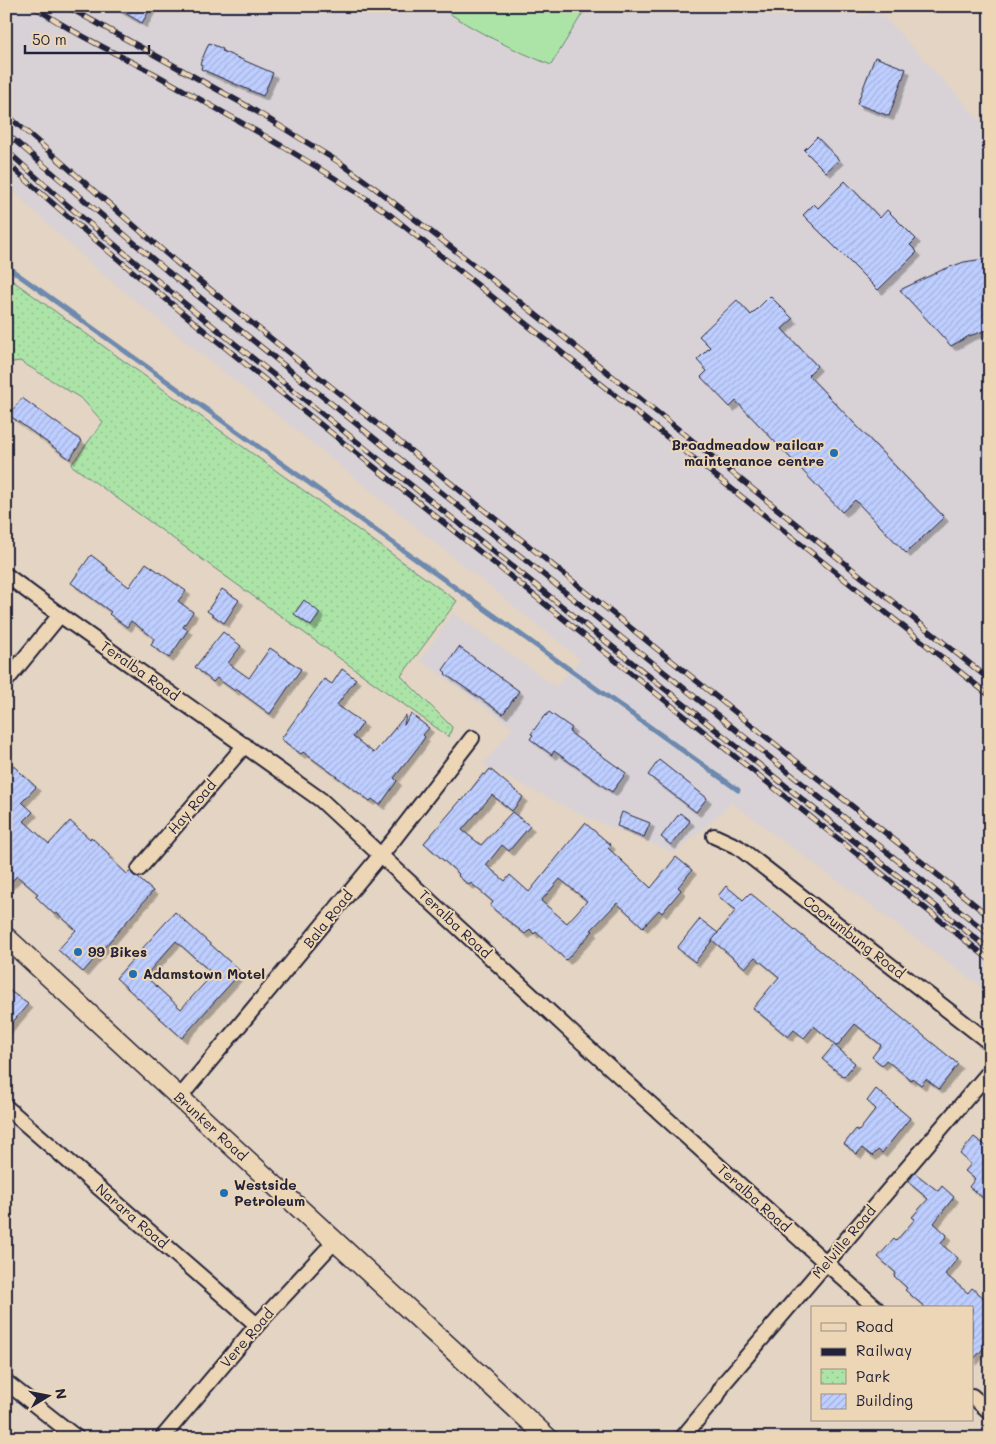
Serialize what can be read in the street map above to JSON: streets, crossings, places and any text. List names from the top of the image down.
{
  "streets": {
    "main road": ["Brunker Road"],
    "street": [
      "Teralba Road",
      "Hay Road",
      "Bala Road",
      "Coorumbung Road",
      "Narara Road",
      "Melville Road",
      "Vere Road"
    ]
  },
  "crossings": [
    ["Teralba Road", "Hay Road"],
    ["Teralba Road", "Bala Road"],
    ["Teralba Road", "Melville Road"],
    ["Bala Road", "Brunker Road"],
    ["Brunker Road", "Vere Road"],
    ["Narara Road", "Vere Road"]
  ],
  "places": [
    "Broadmeadow railcar maintenance centre",
    "99 Bikes",
    "Adamstown Motel",
    "Westside Petroleum"
  ],
  "legend": [
    "Road",
    "Railway",
    "Park",
    "Building"
  ],
  "scale_bar": "50 m",
  "north": "right"
}
